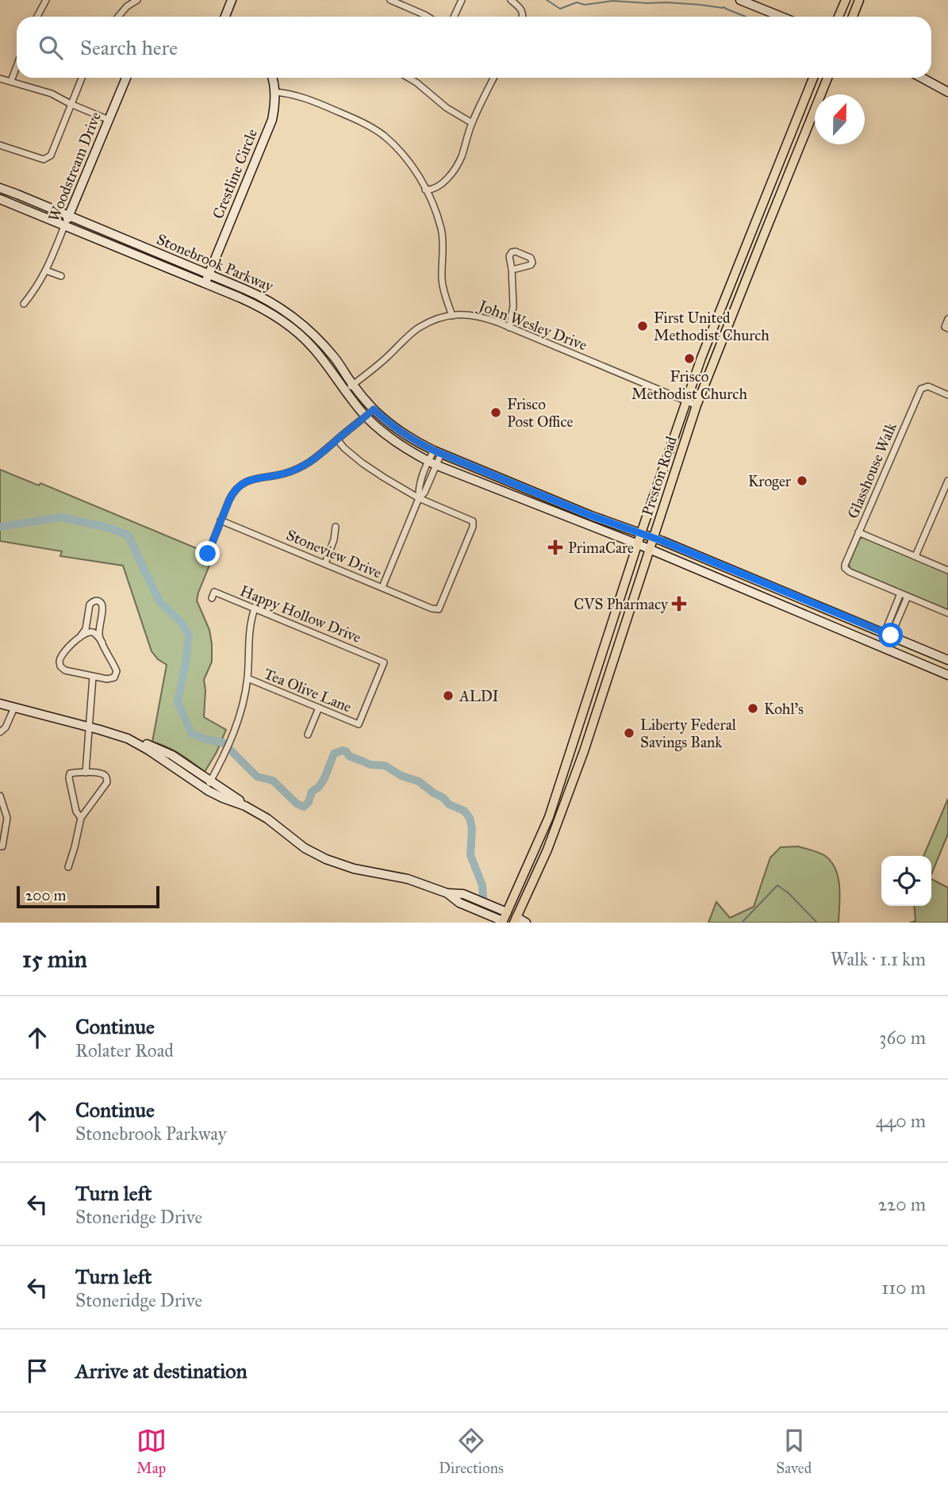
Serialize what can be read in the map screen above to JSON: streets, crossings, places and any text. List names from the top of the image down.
{
  "streets": {
    "main road": [
      "Woodstream Drive",
      "Crestline Circle",
      "Stonebrook Parkway",
      "Preston Road"
    ],
    "street": [
      "John Wesley Drive",
      "Glasshouse Walk",
      "Stoneview Drive",
      "Happy Hollow Drive",
      "Tea Olive Lane"
    ]
  },
  "crossings": [
    ["Woodstream Drive", "Stonebrook Parkway"],
    ["Crestline Circle", "Stonebrook Parkway"],
    ["Stonebrook Parkway", "John Wesley Drive"],
    ["Stonebrook Parkway", "Preston Road"],
    ["John Wesley Drive", "Preston Road"],
    ["Happy Hollow Drive", "Tea Olive Lane"]
  ],
  "places": {
    "other": [
      "First United Methodist Church",
      "Frisco Methodist Church",
      "Frisco Post Office",
      "Kroger",
      "ALDI",
      "Kohl's",
      "Liberty Federal Savings Bank"
    ],
    "health": ["PrimaCare", "CVS Pharmacy"]
  },
  "scale_bar": "200 m",
  "north": "top",
  "page": {
    "search": "Search here",
    "scale": "200 m",
    "heading": ["15 min", "Walk · 1.1 km"],
    "list": [
      ["Continue", "Rolater Road", "360 m"],
      ["Continue", "Stonebrook Parkway", "440 m"],
      ["Turn left", "Stoneridge Drive", "220 m"],
      ["Turn left", "Stoneridge Drive", "110 m"],
      "Arrive at destination"
    ],
    "nav": ["Map", "Directions", "Saved"]
  }
}
